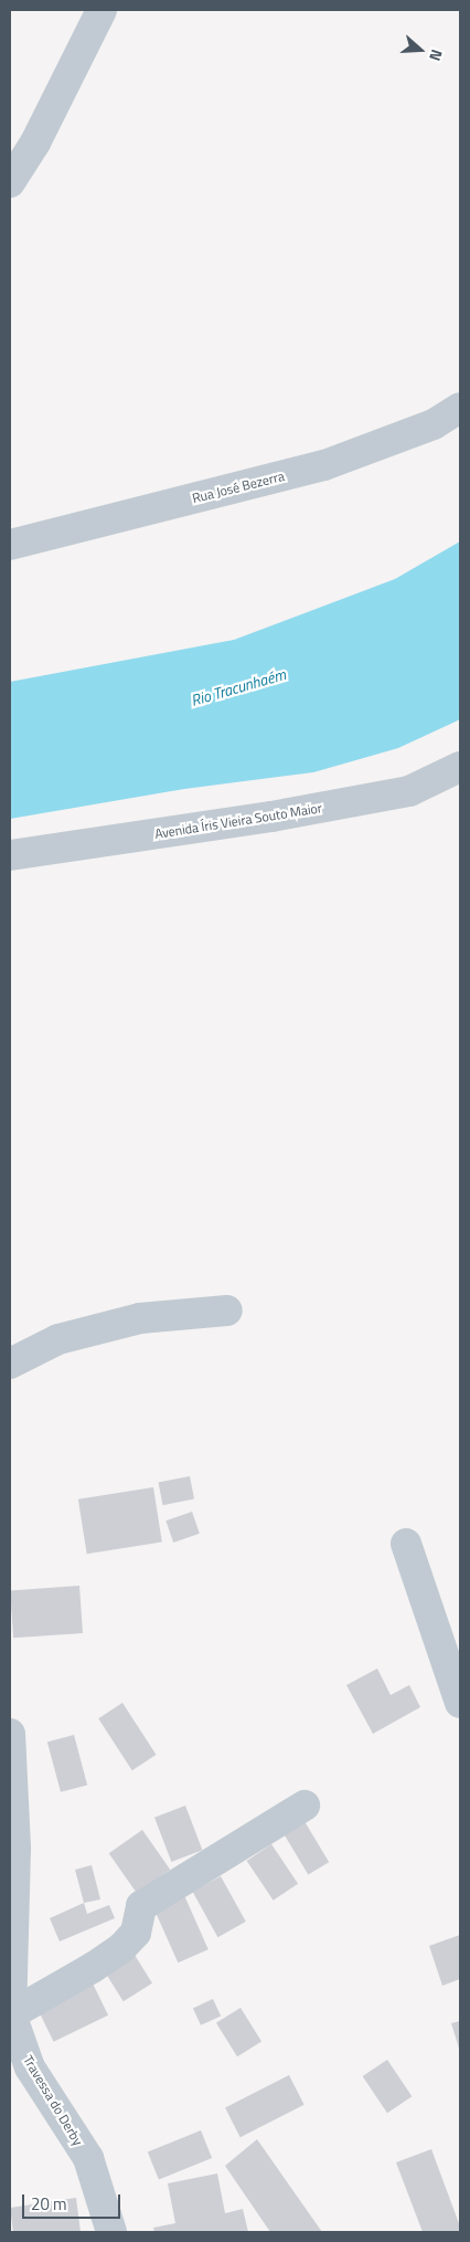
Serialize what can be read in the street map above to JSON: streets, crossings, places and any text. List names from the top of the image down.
{
  "streets": {
    "street": ["Rua José Bezerra", "Avenida Íris Vieira Souto Maior", "Travessa do Derby"]
  },
  "water": ["Rio Tracunhaém"],
  "scale_bar": "20 m",
  "north": "right"
}
